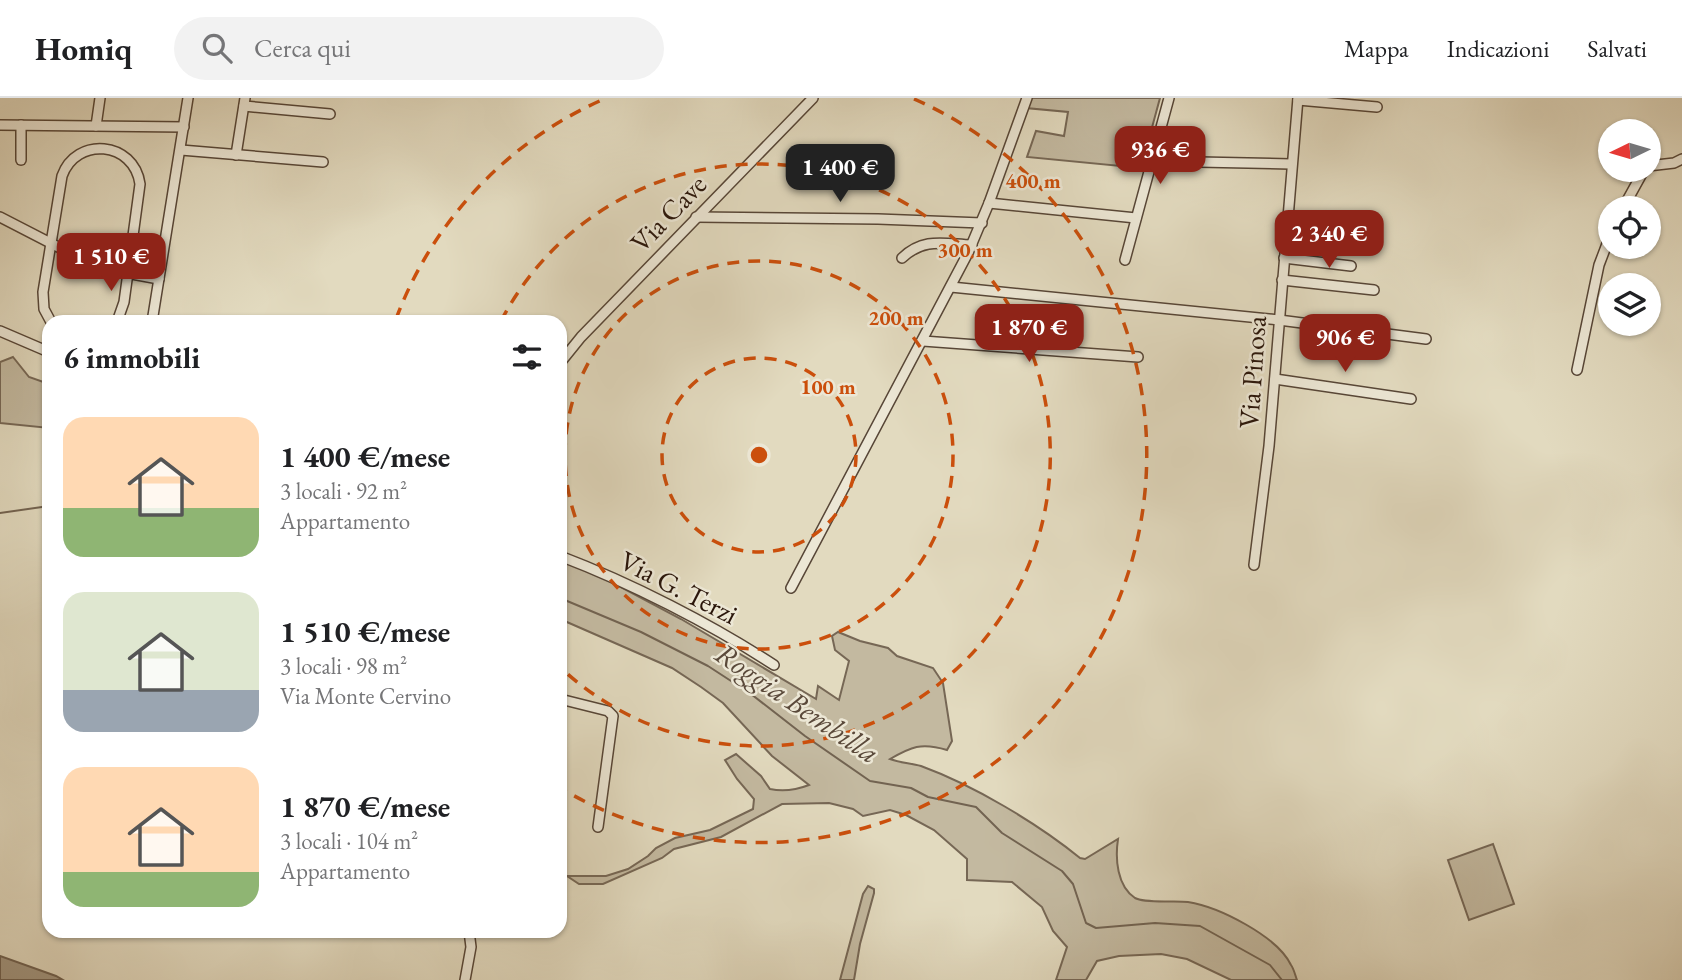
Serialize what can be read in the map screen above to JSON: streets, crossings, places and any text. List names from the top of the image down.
{
  "streets": {
    "street": ["Via Cave", "Via Pinosa", "Via G. Terzi"]
  },
  "water": ["Roggia Bembilla"],
  "north": "left",
  "page": {
    "header": "Homiq",
    "search": "Cerca qui",
    "nav": ["Mappa", "Indicazioni", "Salvati"],
    "price": [
      "936 €",
      "1 400 €",
      "2 340 €",
      "1 510 €",
      "1 870 €",
      "906 €"
    ],
    "heading": "6 immobili",
    "list": [
      {
        "name": "1 400 €/mese",
        "note": "3 locali · 92 m² · Appartamento"
      },
      {
        "name": "1 510 €/mese",
        "note": "3 locali · 98 m² · Via Monte Cervino"
      },
      {
        "name": "1 870 €/mese",
        "note": "3 locali · 104 m² · Appartamento"
      }
    ]
  },
  "rings": [
    "400 m",
    "300 m",
    "200 m",
    "100 m"
  ]
}
